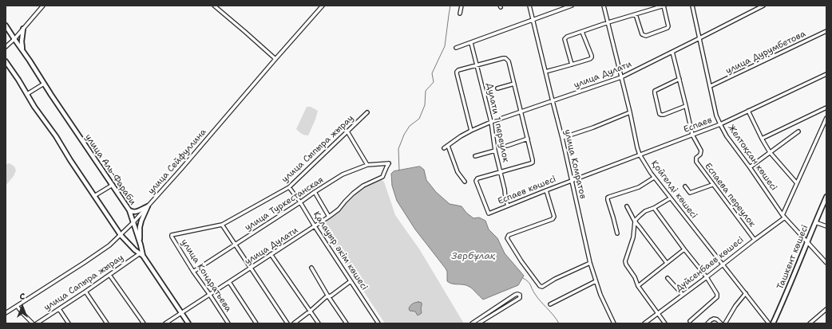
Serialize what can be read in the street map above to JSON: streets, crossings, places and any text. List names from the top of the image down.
{
  "streets": {
    "main road": ["улица Аль-Фараби", "Ташкент көшесі"],
    "street": [
      "улица Дурумбетова",
      "улица Дулати",
      "Дулати 1 переулок",
      "Еспаев",
      "улица Сыпыра жырау",
      "Желтоқсан көшесі",
      "улица Сейфуллина",
      "улица Комратов",
      "Қойгелді көшесі",
      "Еспаев көшесі",
      "Еспаева переулок",
      "улица Туркестанская",
      "Қалауыр әкім көшесі",
      "Дүйсенбаев көшесі",
      "улица Кондратьева",
      "улица Сапыра жырау"
    ]
  },
  "crossings": [
    ["улица Дурумбетова", "Желтоқсан көшесі"],
    ["улица Дулати", "Дулати 1 переулок"],
    ["улица Дулати", "Желтоқсан көшесі"],
    ["улица Дулати", "улица Комратов"],
    ["улица Дулати", "Қойгелді көшесі"],
    ["улица Дулати", "Еспаева переулок"],
    ["улица Дулати", "улица Туркестанская"],
    ["улица Дулати", "Қалауыр әкім көшесі"],
    ["улица Дулати", "улица Кондратьева"],
    ["Дулати 1 переулок", "Еспаев көшесі"],
    ["Еспаев", "Желтоқсан көшесі"],
    ["Еспаев", "улица Комратов"],
    ["Еспаев", "Қойгелді көшесі"],
    ["Еспаев", "Еспаев көшесі"],
    ["Еспаев", "Еспаева переулок"],
    ["улица Сыпыра жырау", "Қалауыр әкім көшесі"],
    ["улица Сыпыра жырау", "улица Кондратьева"],
    ["Желтоқсан көшесі", "Ташкент көшесі"],
    ["Желтоқсан көшесі", "Дүйсенбаев көшесі"],
    ["улица Сейфуллина", "улица Аль-Фараби"],
    ["улица Комратов", "Еспаев көшесі"],
    ["Қойгелді көшесі", "Дүйсенбаев көшесі"],
    ["Еспаева переулок", "Дүйсенбаев көшесі"],
    ["улица Туркестанская", "Қалауыр әкім көшесі"],
    ["улица Туркестанская", "улица Кондратьева"]
  ],
  "water": ["Зербұлақ"],
  "north": "top"
}
